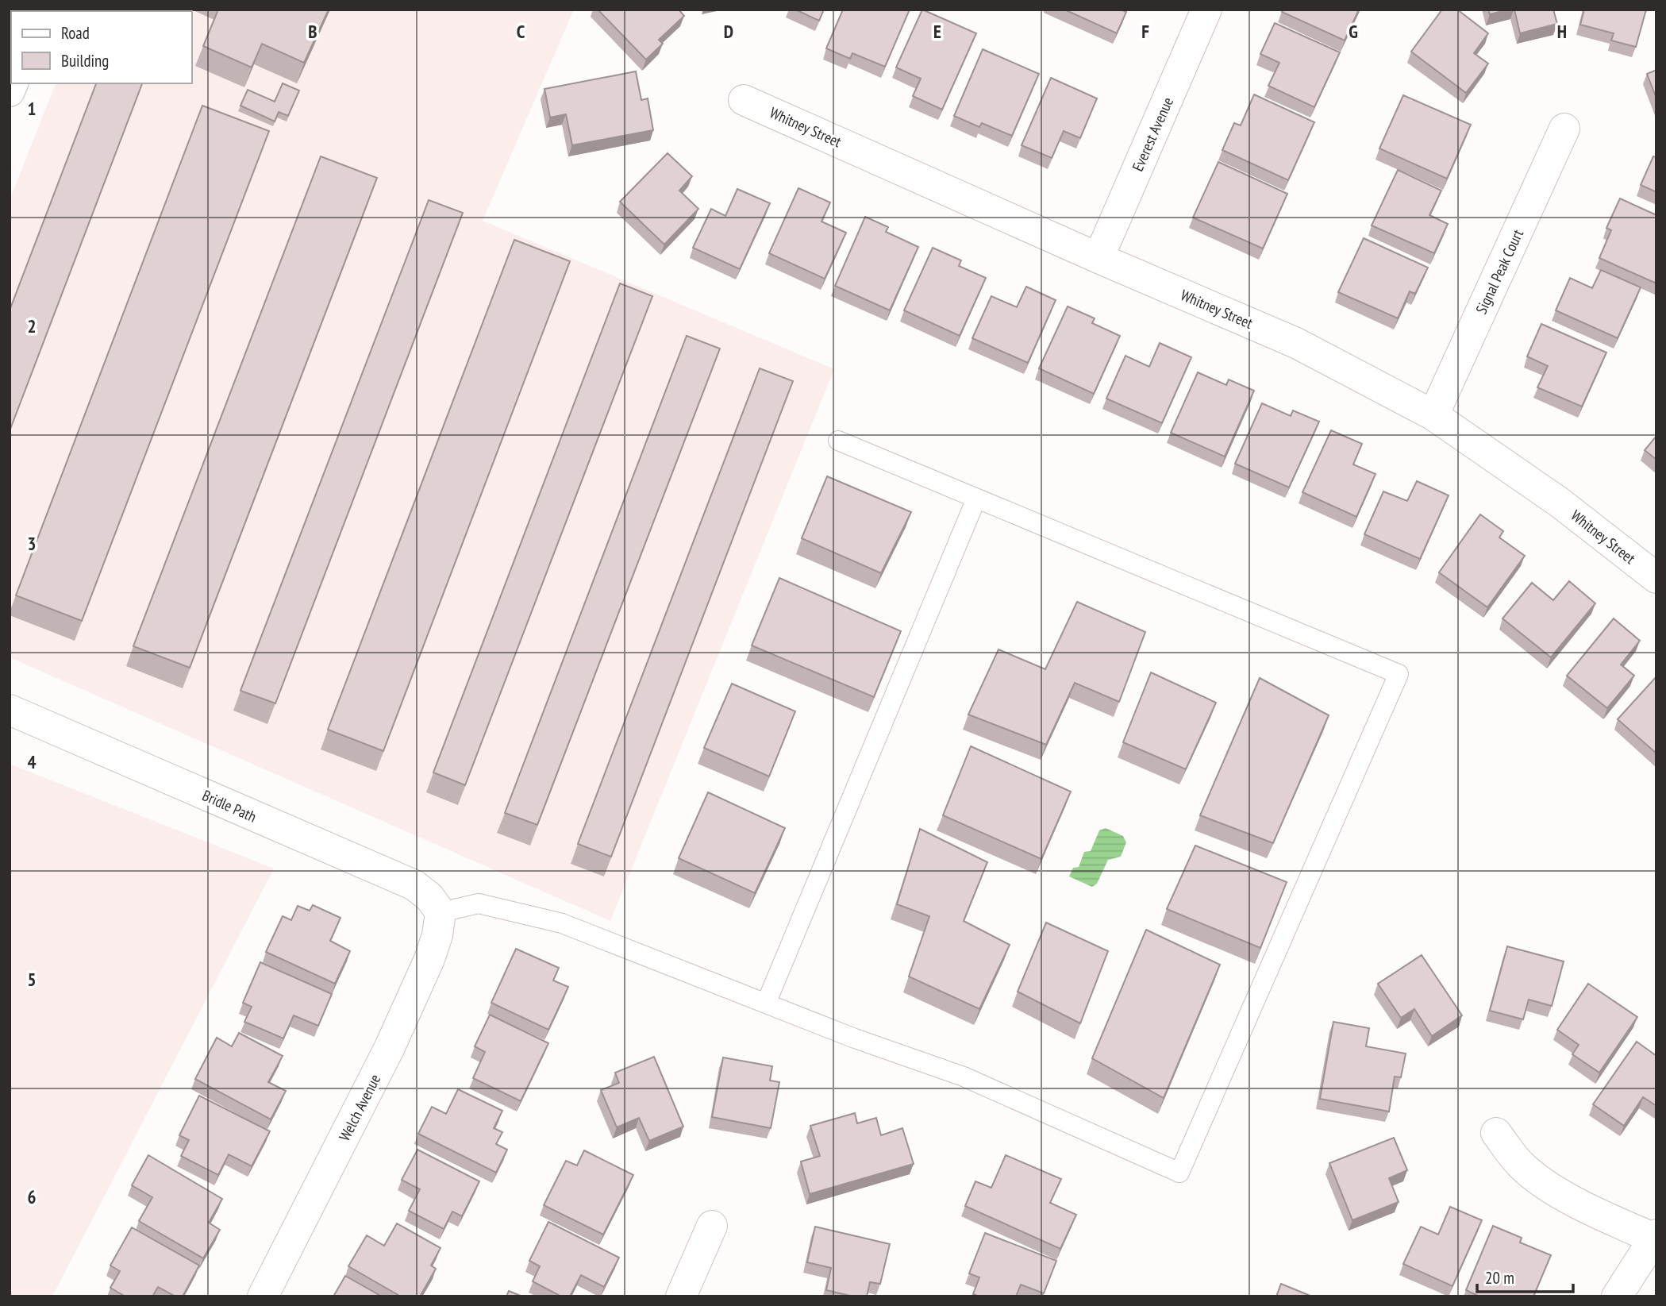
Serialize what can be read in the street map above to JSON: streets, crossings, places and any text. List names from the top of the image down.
{
  "streets": {
    "street": [
      "Whitney Street",
      "Everest Avenue",
      "Signal Peak Court",
      "Bridle Path",
      "Welch Avenue"
    ]
  },
  "crossings": [
    ["Whitney Street", "Everest Avenue"],
    ["Whitney Street", "Signal Peak Court"],
    ["Bridle Path", "Welch Avenue"]
  ],
  "legend": ["Road", "Building"],
  "scale_bar": "20 m",
  "grid": {
    "columns": [
      "B",
      "C",
      "D",
      "E",
      "F",
      "G",
      "H"
    ],
    "rows": [
      "1",
      "2",
      "3",
      "4",
      "5",
      "6"
    ]
  }
}
